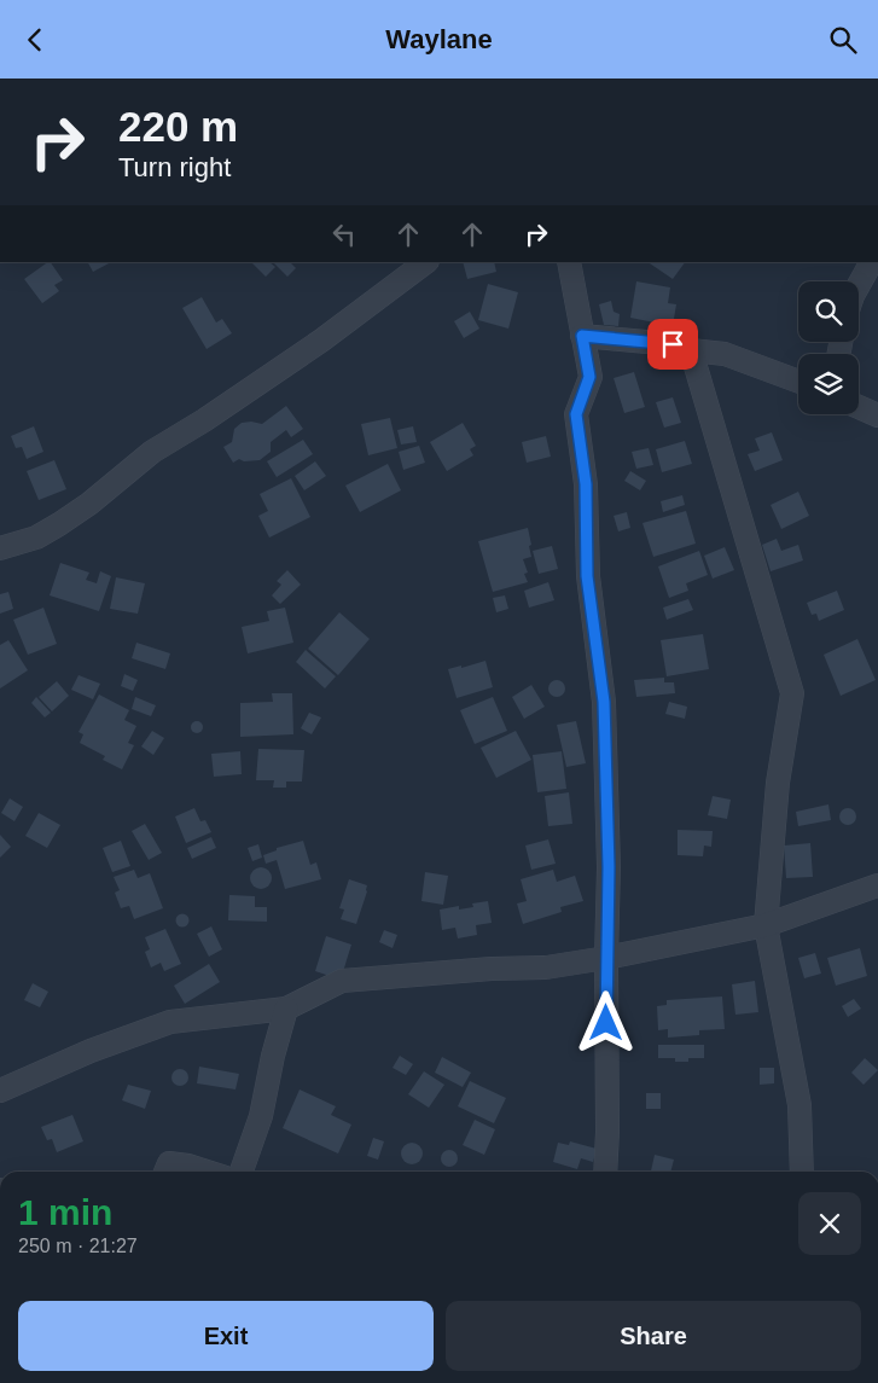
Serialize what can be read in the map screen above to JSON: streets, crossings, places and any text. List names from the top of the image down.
{
  "page": {
    "header": "Waylane",
    "turn": ["220 m", "Turn right"],
    "heading": ["1 min", "250 m · 21:27"],
    "buttons": ["Exit", "Share"]
  }
}
